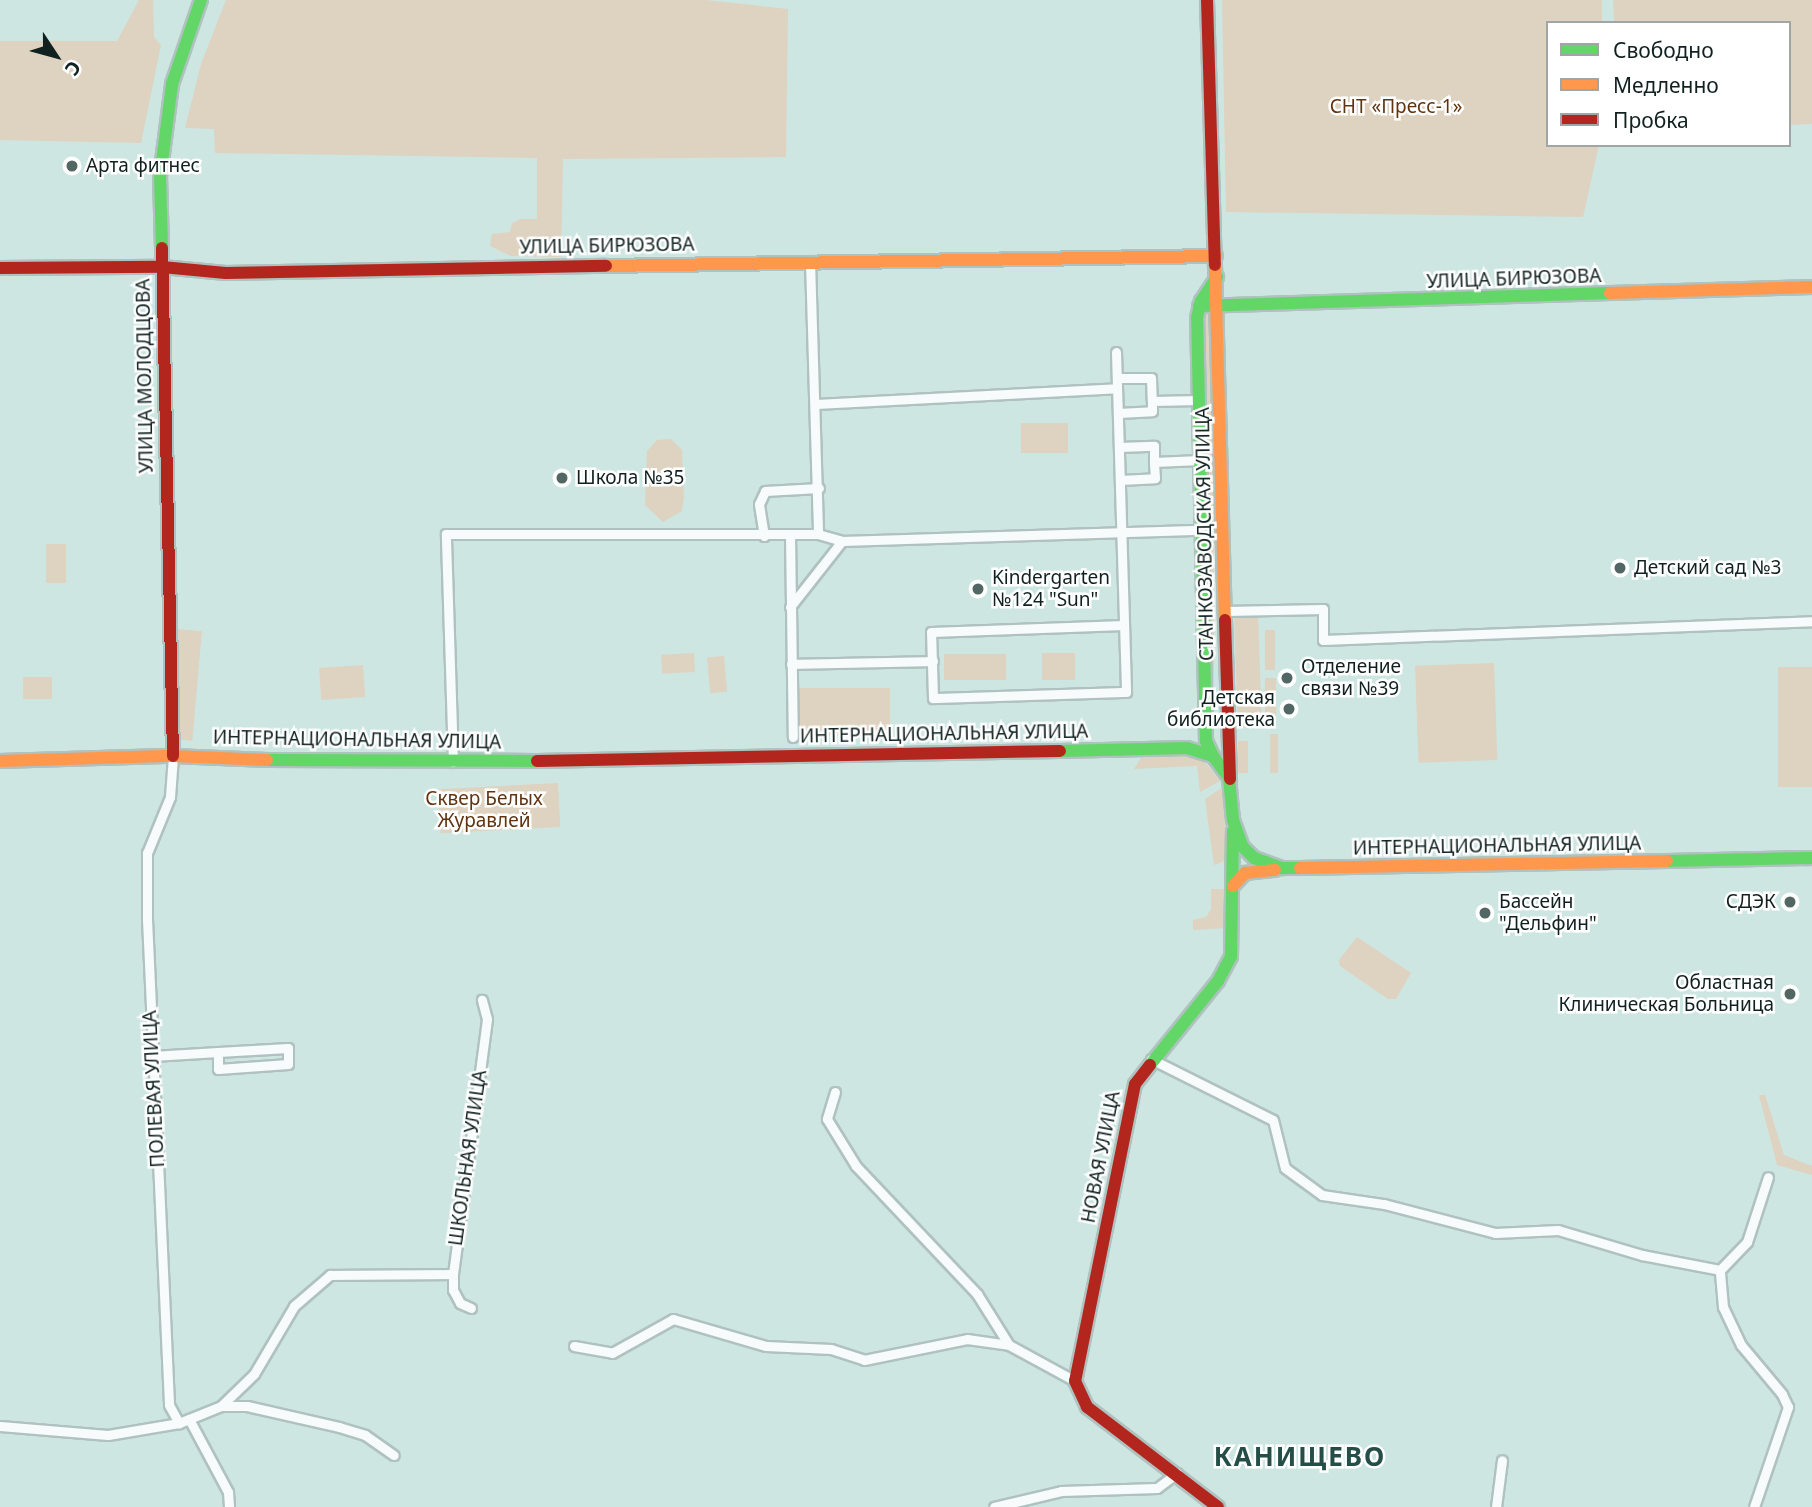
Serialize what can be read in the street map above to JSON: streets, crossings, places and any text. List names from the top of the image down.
{
  "streets": {
    "street": [
      "УЛИЦА БИРЮЗОВА",
      "УЛИЦА МОЛОДЦОВА",
      "СТАНКОЗАВОДСКАЯ УЛИЦА",
      "ИНТЕРНАЦИОНАЛЬНАЯ УЛИЦА",
      "ПОЛЕВАЯ УЛИЦА",
      "НОВАЯ УЛИЦА",
      "ШКОЛЬНАЯ УЛИЦА"
    ]
  },
  "crossings": [
    ["УЛИЦА БИРЮЗОВА", "УЛИЦА МОЛОДЦОВА"],
    ["УЛИЦА БИРЮЗОВА", "СТАНКОЗАВОДСКАЯ УЛИЦА"],
    ["УЛИЦА МОЛОДЦОВА", "ИНТЕРНАЦИОНАЛЬНАЯ УЛИЦА"],
    ["УЛИЦА МОЛОДЦОВА", "ПОЛЕВАЯ УЛИЦА"],
    ["СТАНКОЗАВОДСКАЯ УЛИЦА", "ИНТЕРНАЦИОНАЛЬНАЯ УЛИЦА"],
    ["ИНТЕРНАЦИОНАЛЬНАЯ УЛИЦА", "ПОЛЕВАЯ УЛИЦА"],
    ["ИНТЕРНАЦИОНАЛЬНАЯ УЛИЦА", "НОВАЯ УЛИЦА"]
  ],
  "districts": ["КАНИЩЕВО"],
  "parks": ["СНТ «Пресс-1»", "Сквер Белых Журавлей"],
  "places": [
    "Арта фитнес",
    "Школа №35",
    "Детский сад №3",
    "Kindergarten №124 \"Sun\"",
    "Отделение связи №39",
    "Детская библиотека",
    "СДЭК",
    "Бассейн \"Дельфин\"",
    "Областная Клиническая Больница"
  ],
  "legend": ["Свободно", "Медленно", "Пробка"],
  "north": "bottom right"
}
